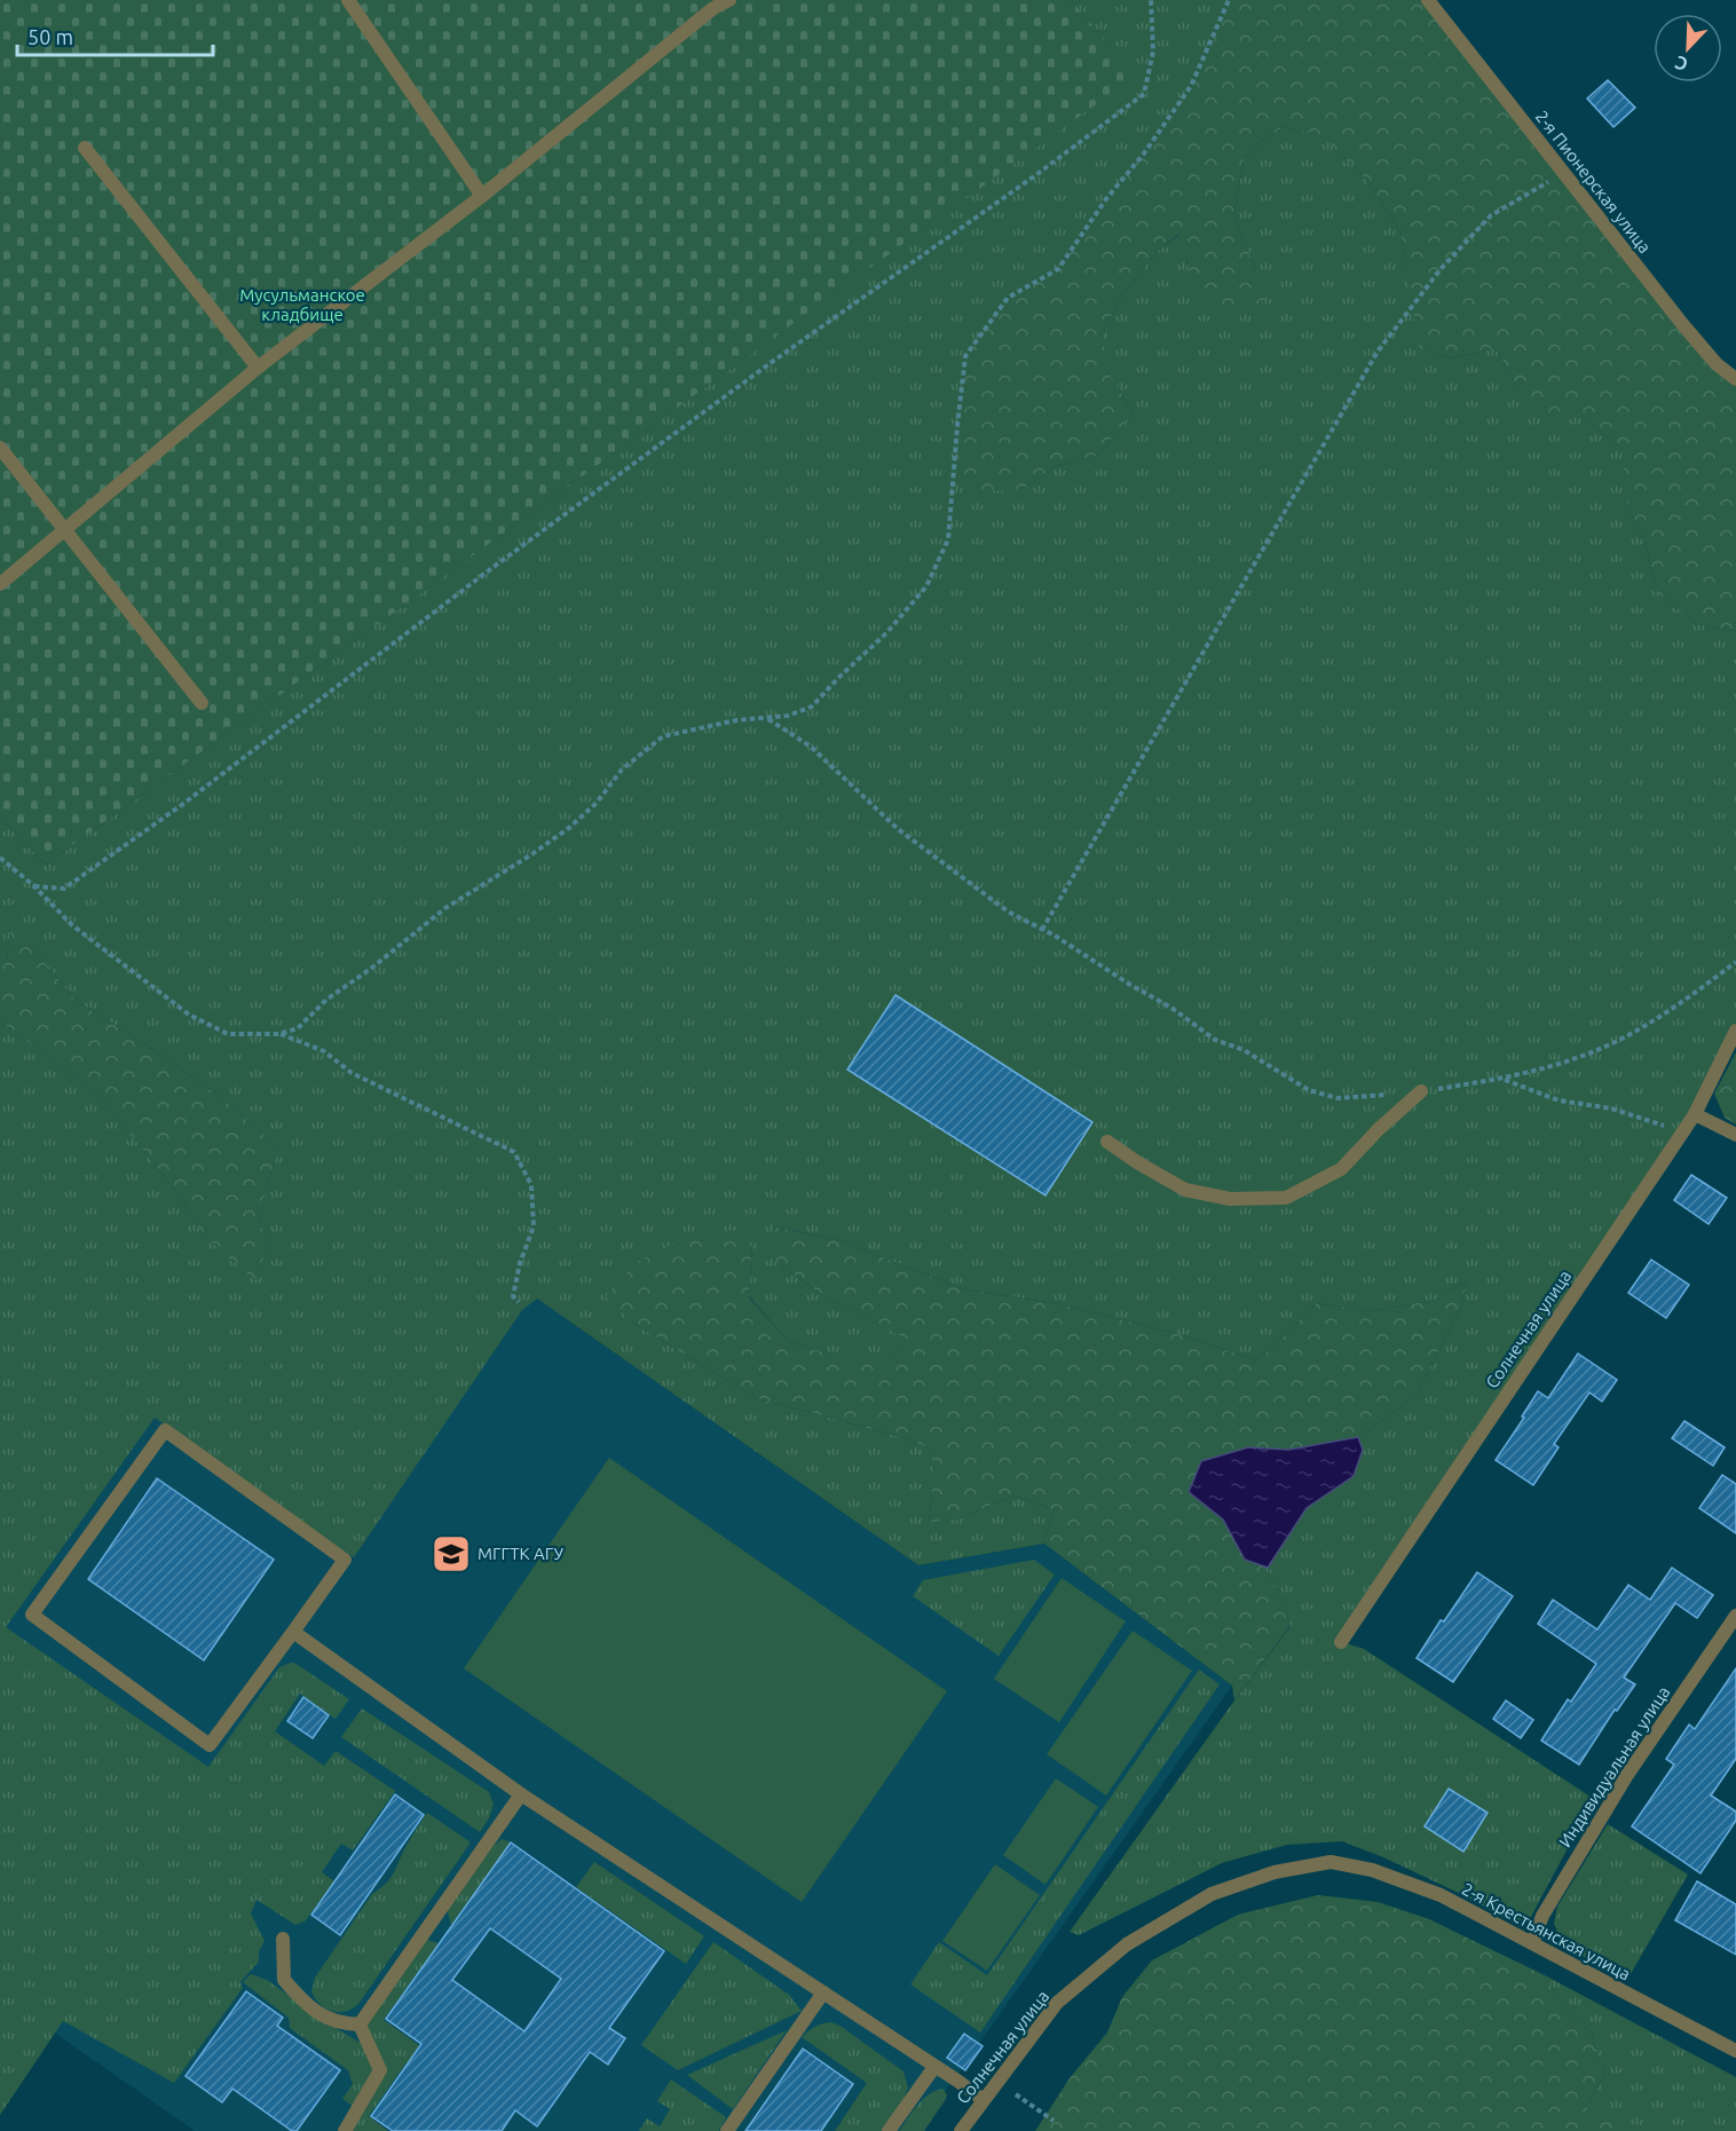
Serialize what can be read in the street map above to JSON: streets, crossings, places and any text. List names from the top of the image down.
{
  "streets": {
    "street": [
      "2-я Пионерская улица",
      "Солнечная улица",
      "Индивидуальная улица",
      "2-я Крестьянская улица"
    ]
  },
  "crossings": [
    ["Солнечная улица", "2-я Крестьянская улица"],
    ["Индивидуальная улица", "2-я Крестьянская улица"]
  ],
  "parks": ["Мусульманское кладбище"],
  "places": {
    "school or university": ["МГГТК АГУ"]
  },
  "scale_bar": "50 m",
  "north": "bottom left"
}
